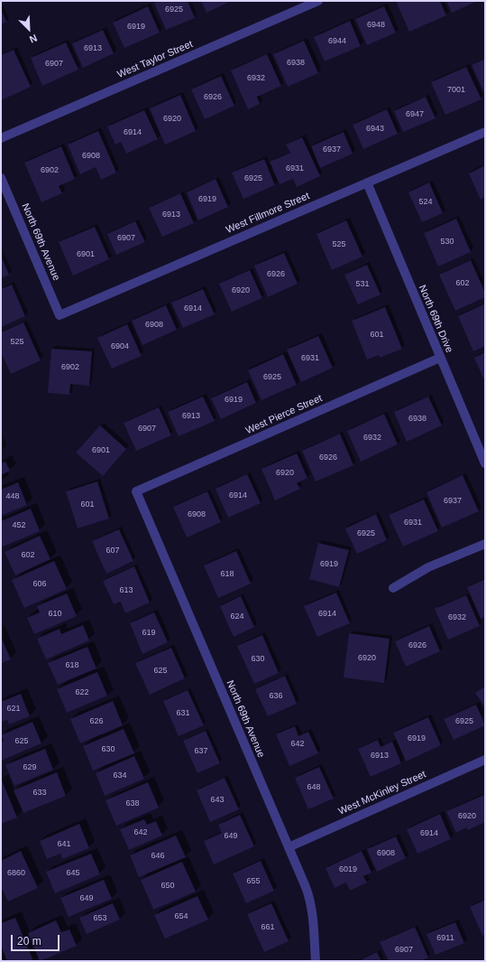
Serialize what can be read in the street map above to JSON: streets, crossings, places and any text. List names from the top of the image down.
{
  "streets": {
    "street": [
      "West Taylor Street",
      "West Fillmore Street",
      "North 69th Avenue",
      "North 69th Drive",
      "West Pierce Street",
      "West McKinley Street"
    ]
  },
  "crossings": [
    ["West Fillmore Street", "North 69th Avenue"],
    ["West Fillmore Street", "North 69th Drive"],
    ["North 69th Avenue", "West Pierce Street"],
    ["North 69th Avenue", "West McKinley Street"],
    ["North 69th Drive", "West Pierce Street"]
  ],
  "house_numbers": [
    "6925",
    "6948",
    "6919",
    "6944",
    "6913",
    "6938",
    "6907",
    "6932",
    "7001",
    "6926",
    "6947",
    "6920",
    "6943",
    "6914",
    "6937",
    "6908",
    "6931",
    "6902",
    "6925",
    "6919",
    "524",
    "6913",
    "6907",
    "530",
    "525",
    "6901",
    "6926",
    "602",
    "531",
    "6920",
    "6914",
    "6908",
    "601",
    "525",
    "6904",
    "6931",
    "6902",
    "6925",
    "6919",
    "6913",
    "6938",
    "6907",
    "6932",
    "6901",
    "6926",
    "6920",
    "6914",
    "448",
    "6937",
    "601",
    "6908",
    "6931",
    "452",
    "6925",
    "607",
    "602",
    "6919",
    "618",
    "606",
    "613",
    "610",
    "6914",
    "624",
    "6932",
    "619",
    "6926",
    "6920",
    "630",
    "618",
    "625",
    "622",
    "636",
    "621",
    "631",
    "626",
    "6925",
    "6919",
    "625",
    "642",
    "630",
    "637",
    "6913",
    "629",
    "634",
    "648",
    "633",
    "643",
    "638",
    "6920",
    "642",
    "6914",
    "649",
    "641",
    "6908",
    "646",
    "6019",
    "6860",
    "645",
    "655",
    "650",
    "649",
    "654",
    "653",
    "661",
    "6911",
    "6907"
  ],
  "scale_bar": "20 m",
  "north": "bottom right"
}
